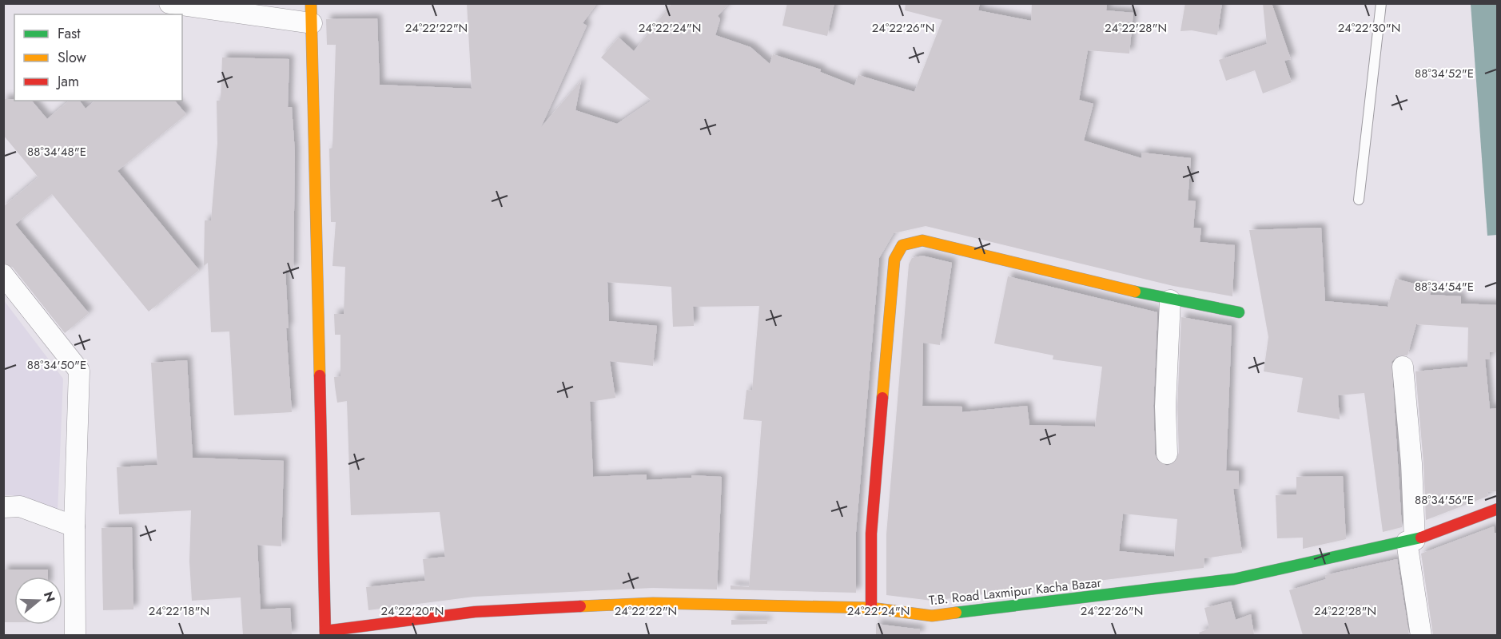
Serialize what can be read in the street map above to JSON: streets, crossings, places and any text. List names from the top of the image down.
{
  "streets": {
    "street": ["T.B. Road Laxmipur Kacha Bazar"]
  },
  "legend": ["Fast", "Slow", "Jam"],
  "north": "right",
  "coordinates": [
    "24°22'30\"N",
    "24°22'22\"N",
    "24°22'24\"N",
    "24°22'26\"N",
    "24°22'28\"N",
    "88°34'52\"E",
    "88°34'48\"E",
    "88°34'54\"E",
    "88°34'50\"E",
    "88°34'56\"E",
    "24°22'18\"N",
    "24°22'20\"N"
  ]
}
